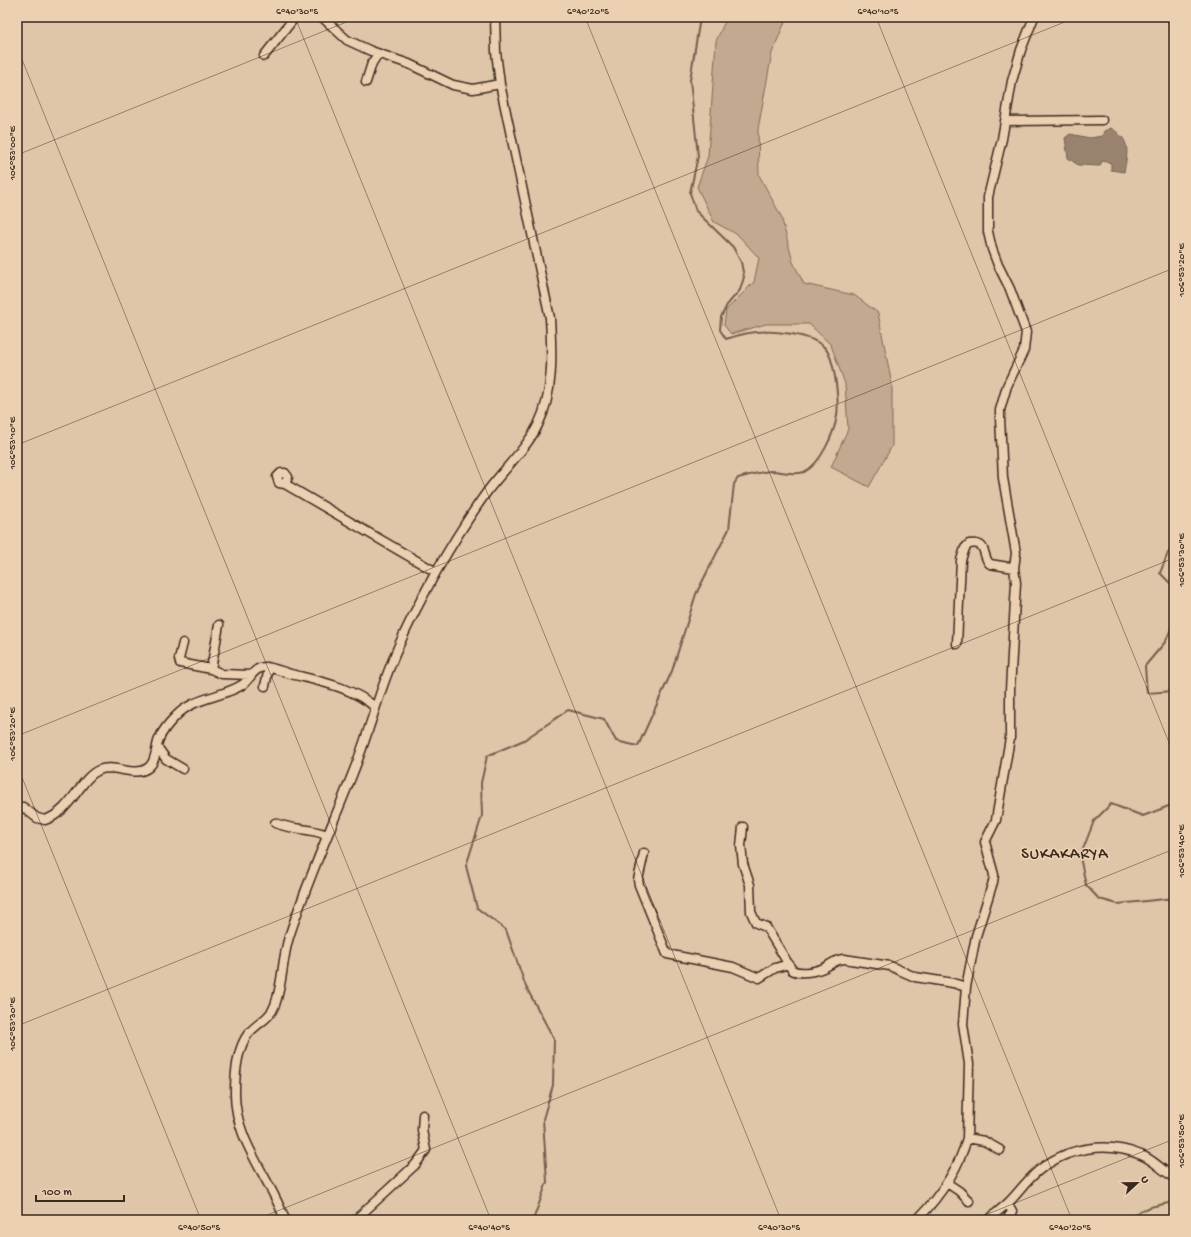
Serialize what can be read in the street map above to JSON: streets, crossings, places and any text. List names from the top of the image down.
{
  "districts": ["SUKAKARYA"],
  "scale_bar": "100 m",
  "north": "right",
  "coordinates": [
    "6°40'30\"S",
    "6°40'20\"S",
    "6°40'10\"S",
    "106°53'00\"E",
    "106°53'20\"E",
    "106°53'10\"E",
    "106°53'30\"E",
    "106°53'40\"E",
    "106°53'50\"E",
    "6°40'50\"S",
    "6°40'40\"S"
  ]
}
